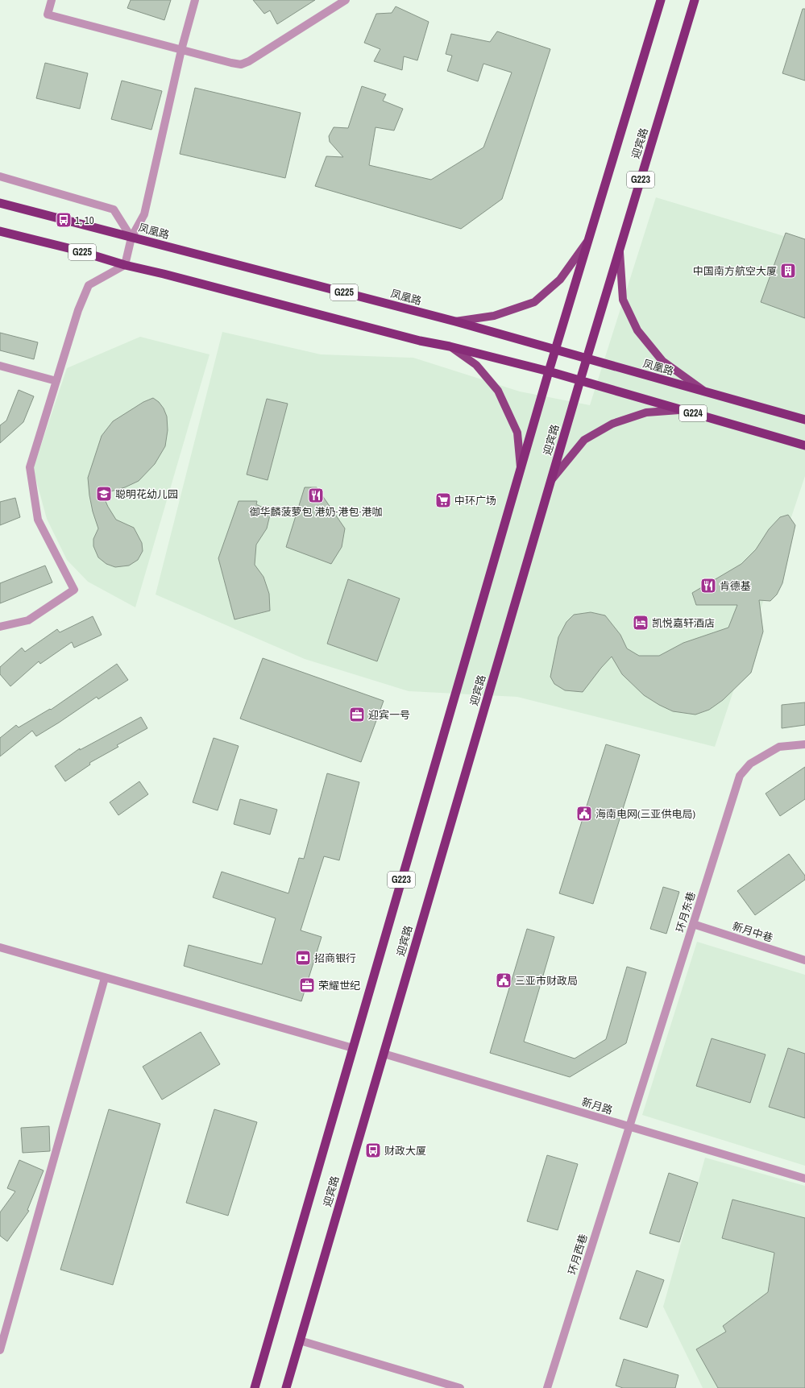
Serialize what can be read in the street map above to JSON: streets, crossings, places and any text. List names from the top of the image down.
{
  "streets": {
    "highway": [
      "迎宾路",
      "G223",
      "凤凰路",
      "G225",
      "G224"
    ],
    "street": [
      "环月东巷",
      "新月中巷",
      "新月路",
      "环月西巷"
    ]
  },
  "crossings": [
    ["迎宾路", "凤凰路"],
    ["迎宾路", "G225"],
    ["迎宾路", "G224"],
    ["迎宾路", "新月路"],
    ["G225", "G224"],
    ["环月东巷", "新月中巷"],
    ["环月东巷", "新月路"],
    ["环月东巷", "环月西巷"],
    ["新月路", "环月西巷"]
  ],
  "places": {
    "bus stop": ["1, 10", "财政大厦"],
    "building": ["中国南方航空大厦"],
    "school or university": ["聪明花幼儿园"],
    "restaurant": ["御华麟菠萝包 港奶·港包·港咖", "肯德基"],
    "supermarket": ["中环广场"],
    "hotel": ["凯悦嘉轩酒店"],
    "office": ["迎宾一号", "荣耀世纪"],
    "public building": ["海南电网(三亚供电局)", "三亚市财政局"],
    "bank": ["招商银行"]
  }
}
